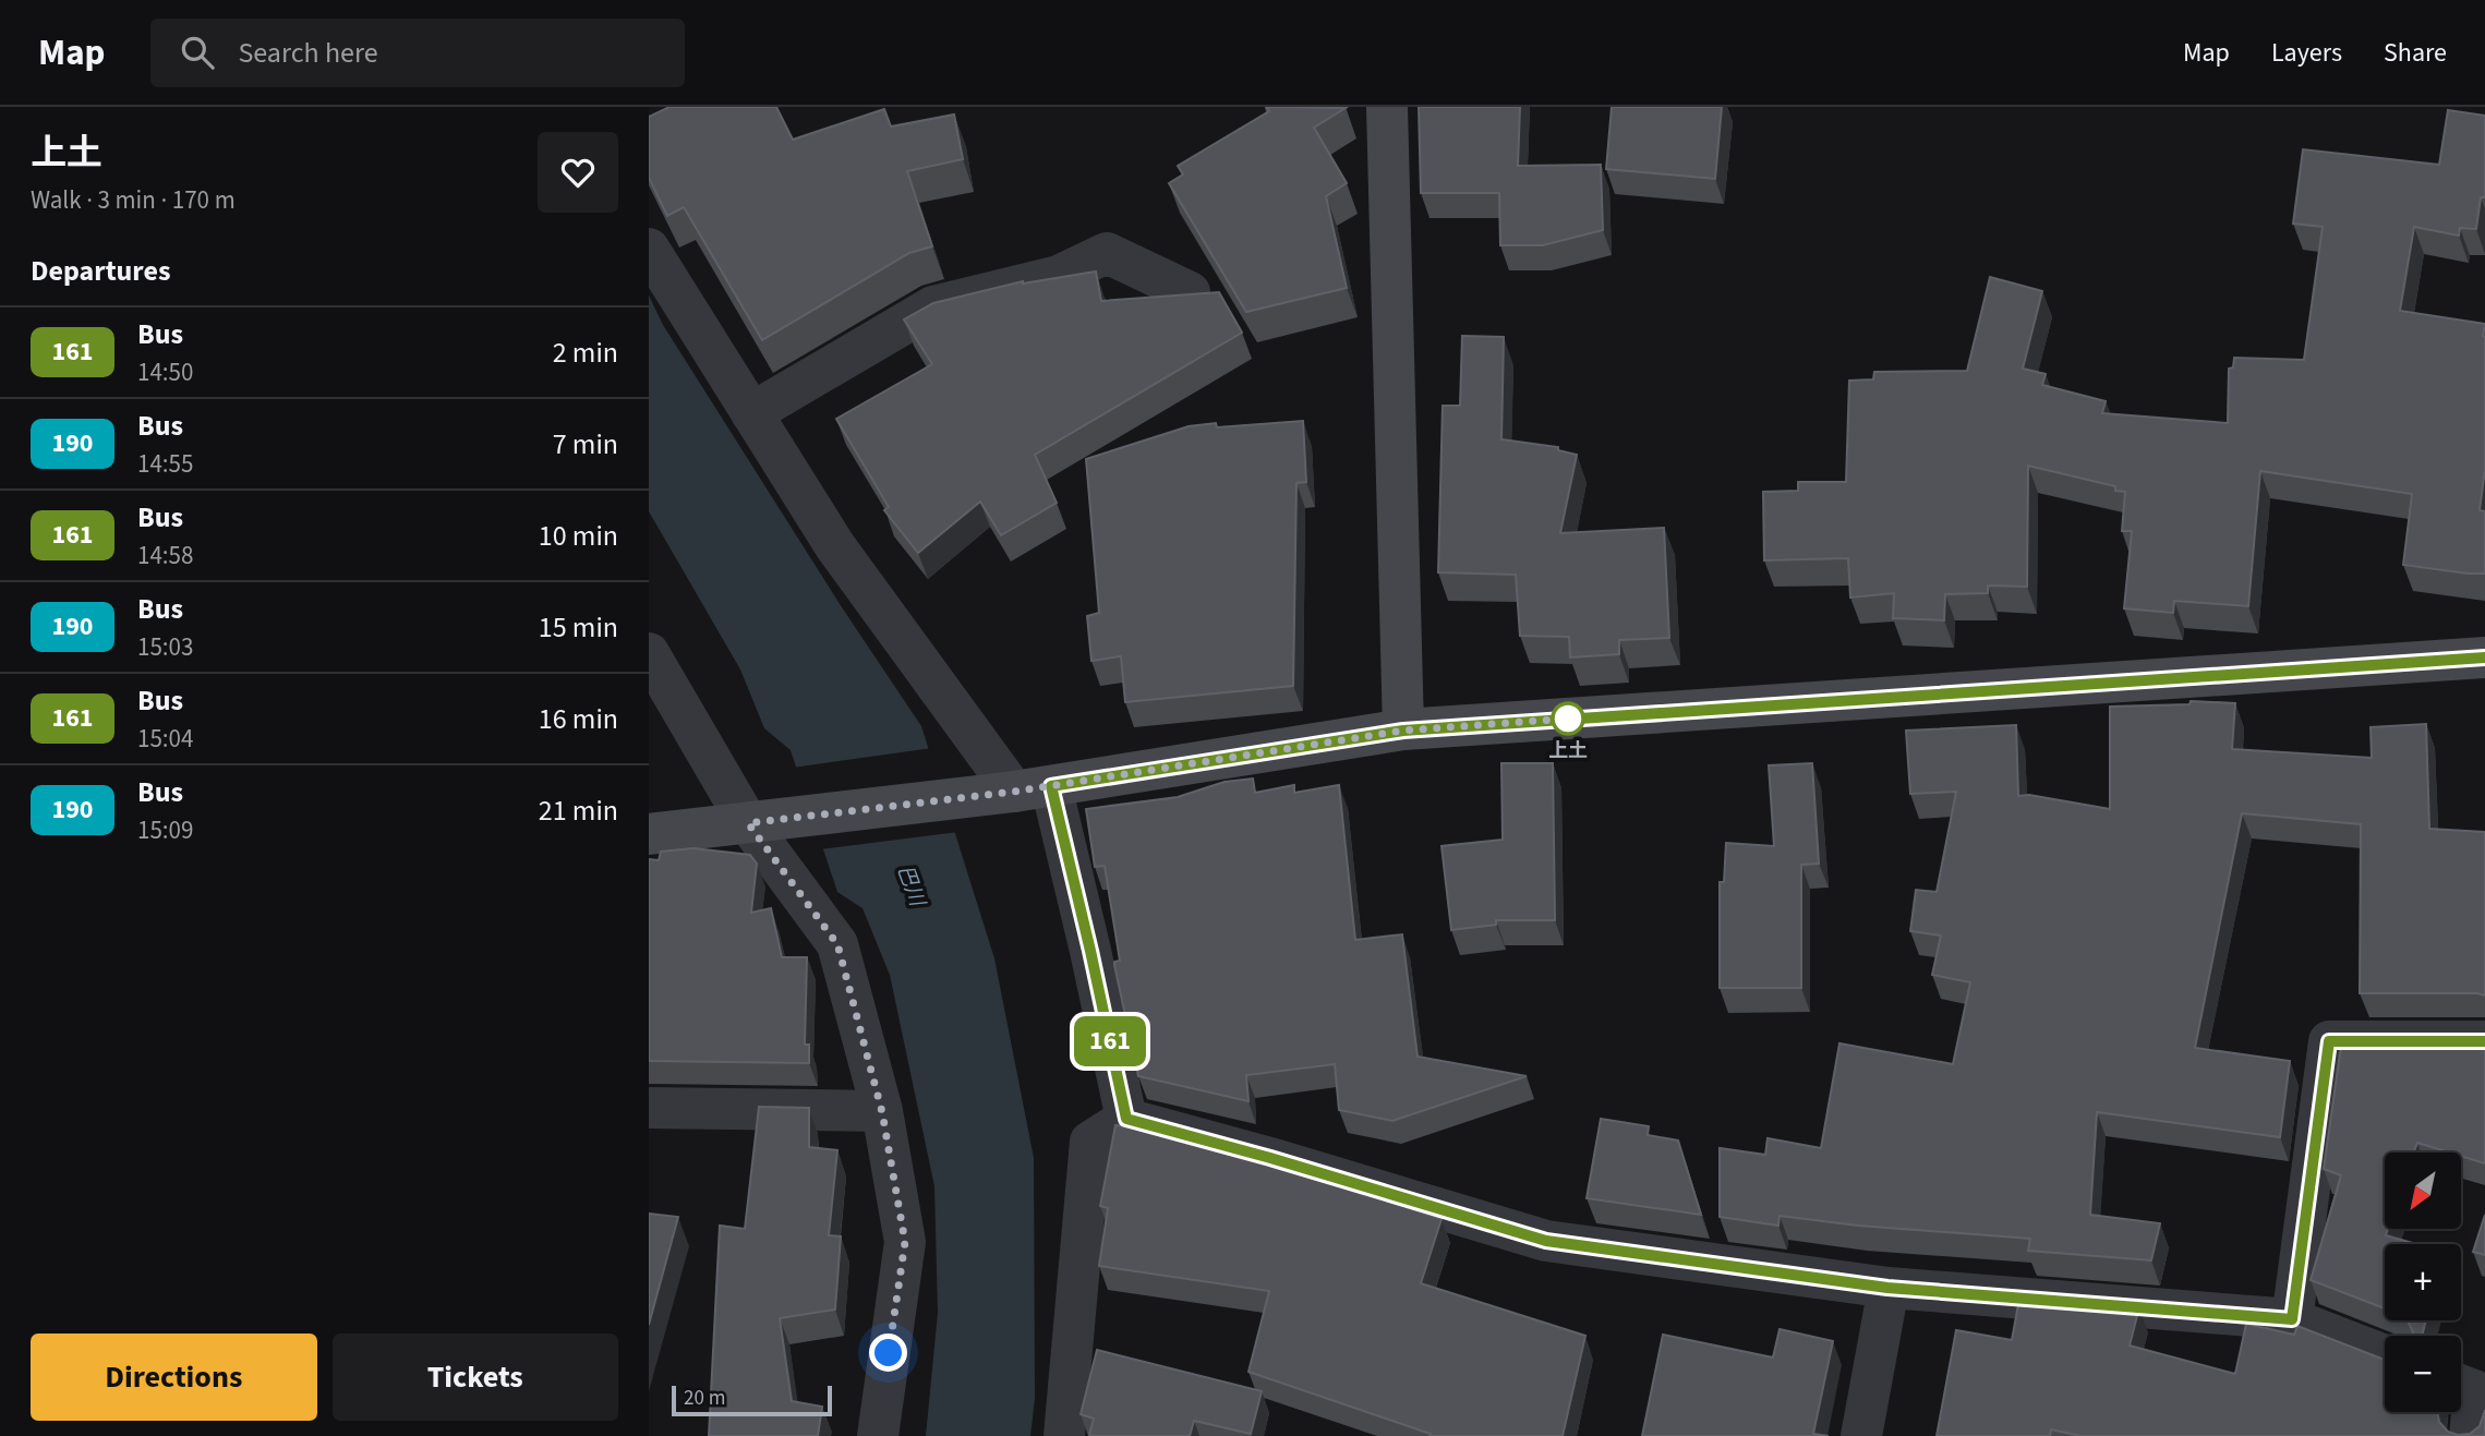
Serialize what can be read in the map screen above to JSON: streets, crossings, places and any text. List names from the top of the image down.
{
  "water": ["巴川"],
  "places": ["上土"],
  "lines": ["bus line 161"],
  "scale_bar": "20 m",
  "north": "bottom left",
  "page": {
    "header": "Map",
    "search": "Search here",
    "nav": ["Map", "Layers", "Share"],
    "heading": [
      ["上土", "Walk · 3 min · 170 m"],
      "Departures"
    ],
    "on_map": "161",
    "list": [
      {
        "mark": "161",
        "name": "Bus",
        "note": "14:50",
        "value": "2 min"
      },
      {
        "mark": "190",
        "name": "Bus",
        "note": "14:55",
        "value": "7 min"
      },
      {
        "mark": "161",
        "name": "Bus",
        "note": "14:58",
        "value": "10 min"
      },
      {
        "mark": "190",
        "name": "Bus",
        "note": "15:03",
        "value": "15 min"
      },
      {
        "mark": "161",
        "name": "Bus",
        "note": "15:04",
        "value": "16 min"
      },
      {
        "mark": "190",
        "name": "Bus",
        "note": "15:09",
        "value": "21 min"
      }
    ],
    "map_buttons": ["+", "−"],
    "buttons": ["Directions", "Tickets"],
    "scale": "20 m"
  }
}
